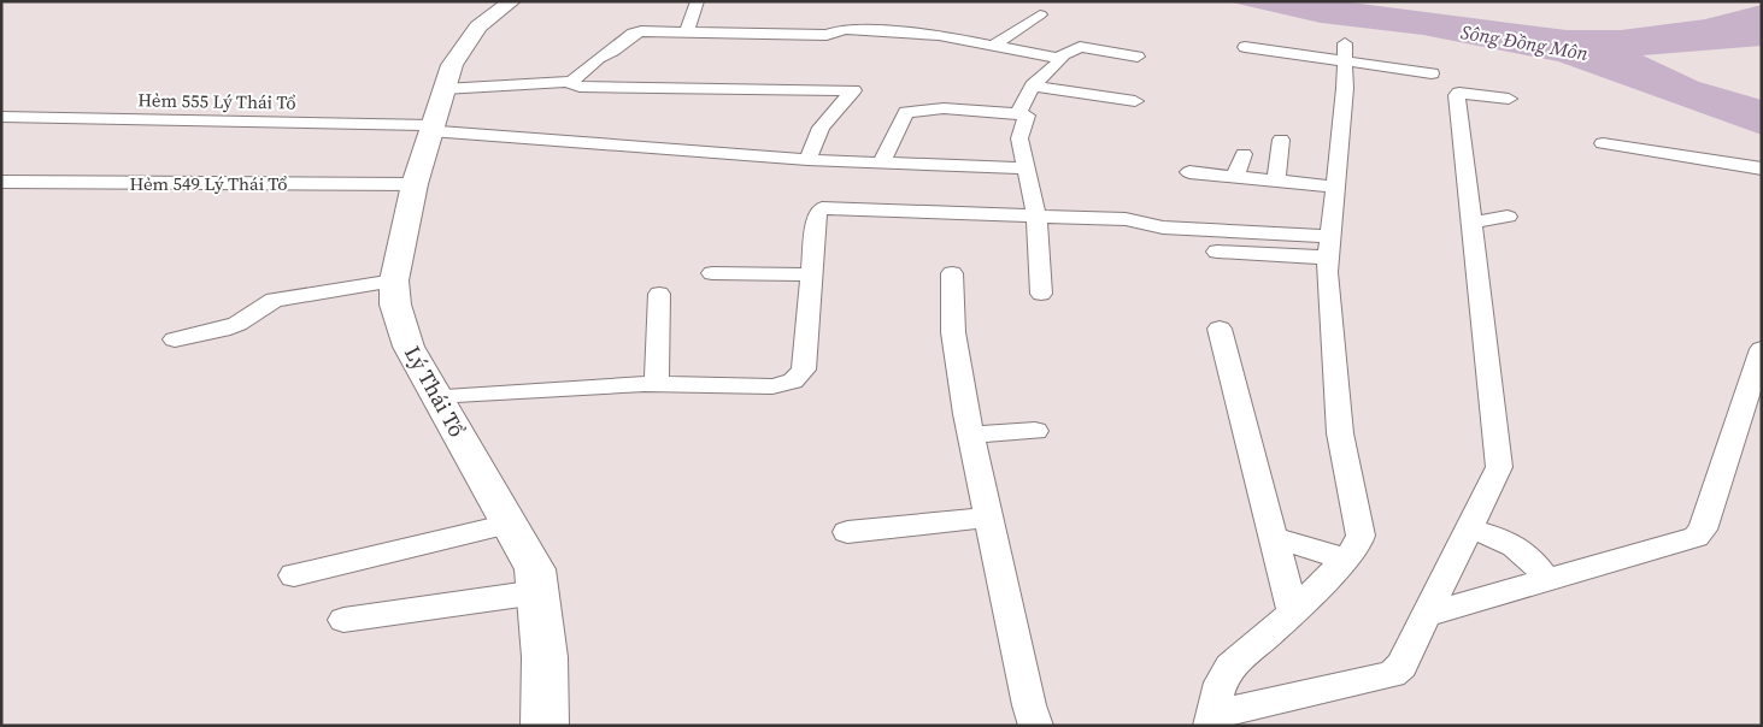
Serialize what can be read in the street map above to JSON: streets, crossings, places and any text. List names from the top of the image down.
{
  "streets": {
    "main road": ["Lý Thái Tổ"],
    "street": ["Hẻm 555 Lý Thái Tổ", "Hẻm 549 Lý Thái Tổ"]
  },
  "crossings": [
    ["Hẻm 555 Lý Thái Tổ", "Lý Thái Tổ"],
    ["Hẻm 549 Lý Thái Tổ", "Lý Thái Tổ"]
  ],
  "water": ["Sông Đồng Môn"]
}
